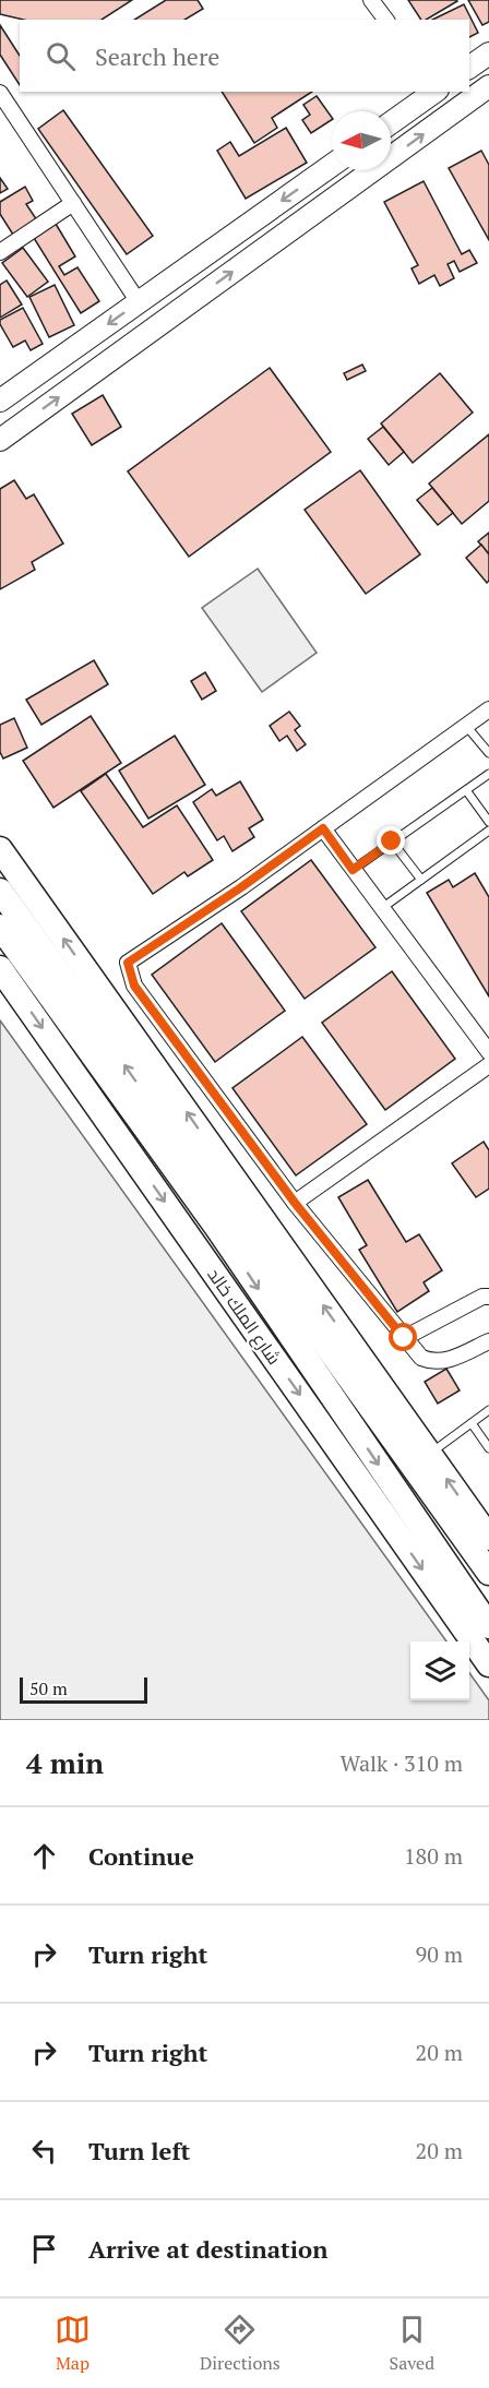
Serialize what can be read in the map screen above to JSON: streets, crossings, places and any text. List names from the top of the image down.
{
  "streets": {
    "main road": ["شارع الملك خالد"]
  },
  "scale_bar": "50 m",
  "north": "left",
  "page": {
    "search": "Search here",
    "scale": "50 m",
    "heading": ["4 min", "Walk · 310 m"],
    "list": [
      ["Continue", "180 m"],
      ["Turn right", "90 m"],
      ["Turn right", "20 m"],
      ["Turn left", "20 m"],
      "Arrive at destination"
    ],
    "nav": ["Map", "Directions", "Saved"]
  }
}
